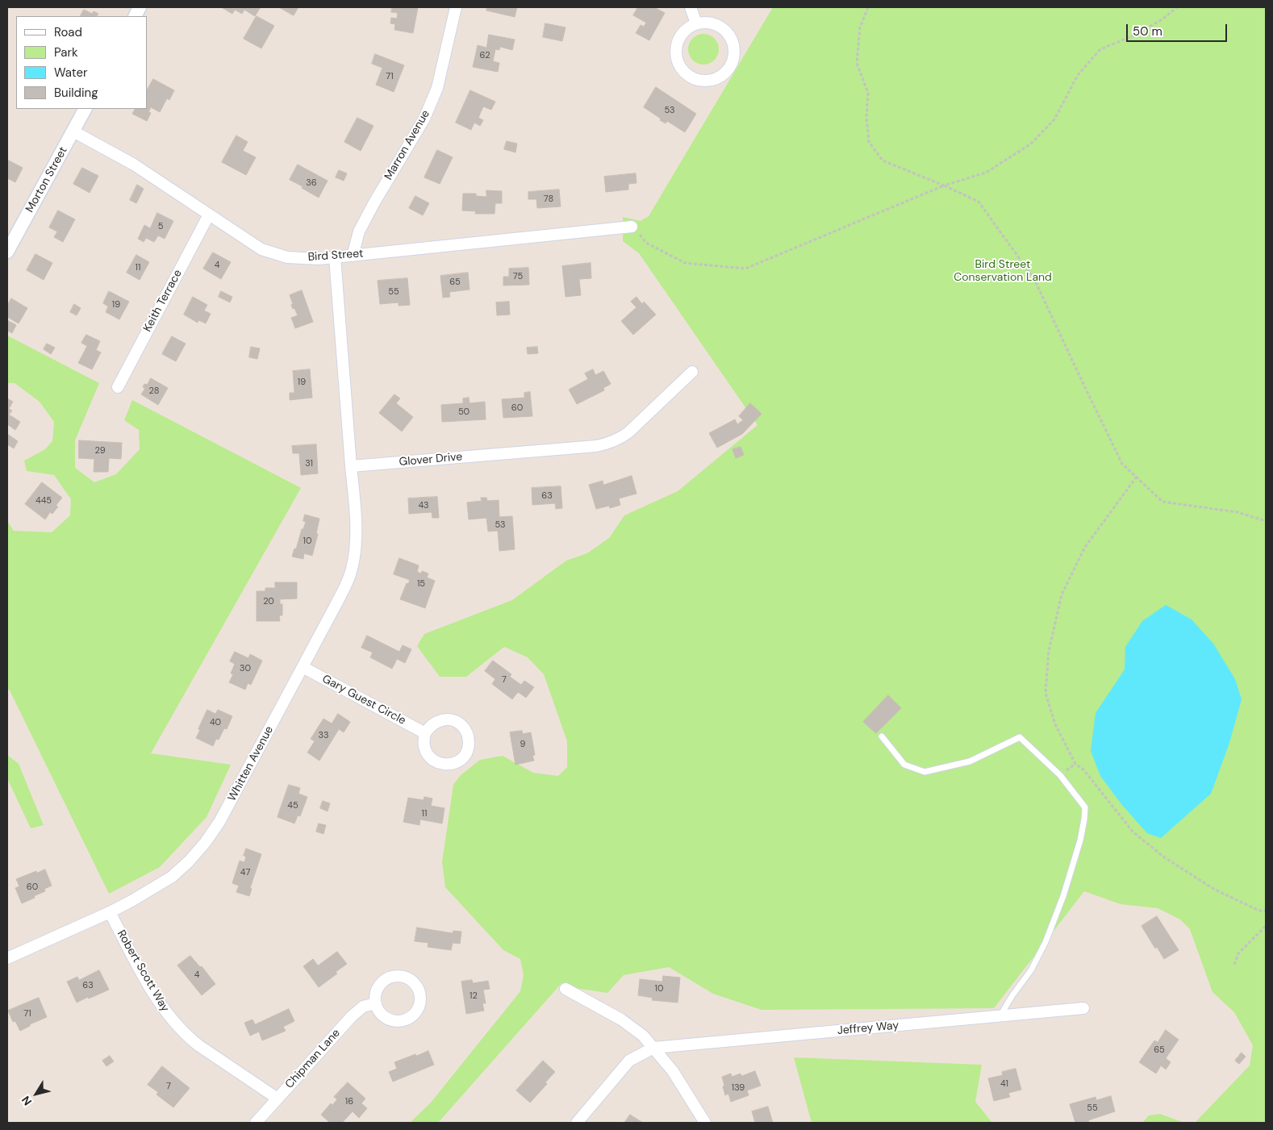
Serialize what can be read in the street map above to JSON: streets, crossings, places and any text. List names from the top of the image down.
{
  "streets": {
    "street": [
      "Marron Avenue",
      "Morton Street",
      "Bird Street",
      "Keith Terrace",
      "Glover Drive",
      "Gary Guest Circle",
      "Whitten Avenue",
      "Robert Scott Way",
      "Jeffrey Way",
      "Chipman Lane"
    ]
  },
  "crossings": [
    ["Marron Avenue", "Bird Street"],
    ["Morton Street", "Bird Street"],
    ["Bird Street", "Keith Terrace"],
    ["Glover Drive", "Whitten Avenue"],
    ["Gary Guest Circle", "Whitten Avenue"],
    ["Whitten Avenue", "Robert Scott Way"],
    ["Robert Scott Way", "Chipman Lane"]
  ],
  "parks": ["Bird Street Conservation Land"],
  "house_numbers": [
    "62",
    "71",
    "53",
    "36",
    "78",
    "5",
    "4",
    "11",
    "75",
    "65",
    "55",
    "19",
    "19",
    "28",
    "60",
    "50",
    "29",
    "31",
    "63",
    "445",
    "43",
    "53",
    "10",
    "15",
    "20",
    "30",
    "7",
    "40",
    "33",
    "9",
    "45",
    "11",
    "47",
    "60",
    "4",
    "63",
    "10",
    "12",
    "71",
    "65",
    "41",
    "7",
    "139",
    "16",
    "55"
  ],
  "legend": [
    "Road",
    "Park",
    "Water",
    "Building"
  ],
  "scale_bar": "50 m",
  "north": "bottom left"
}
